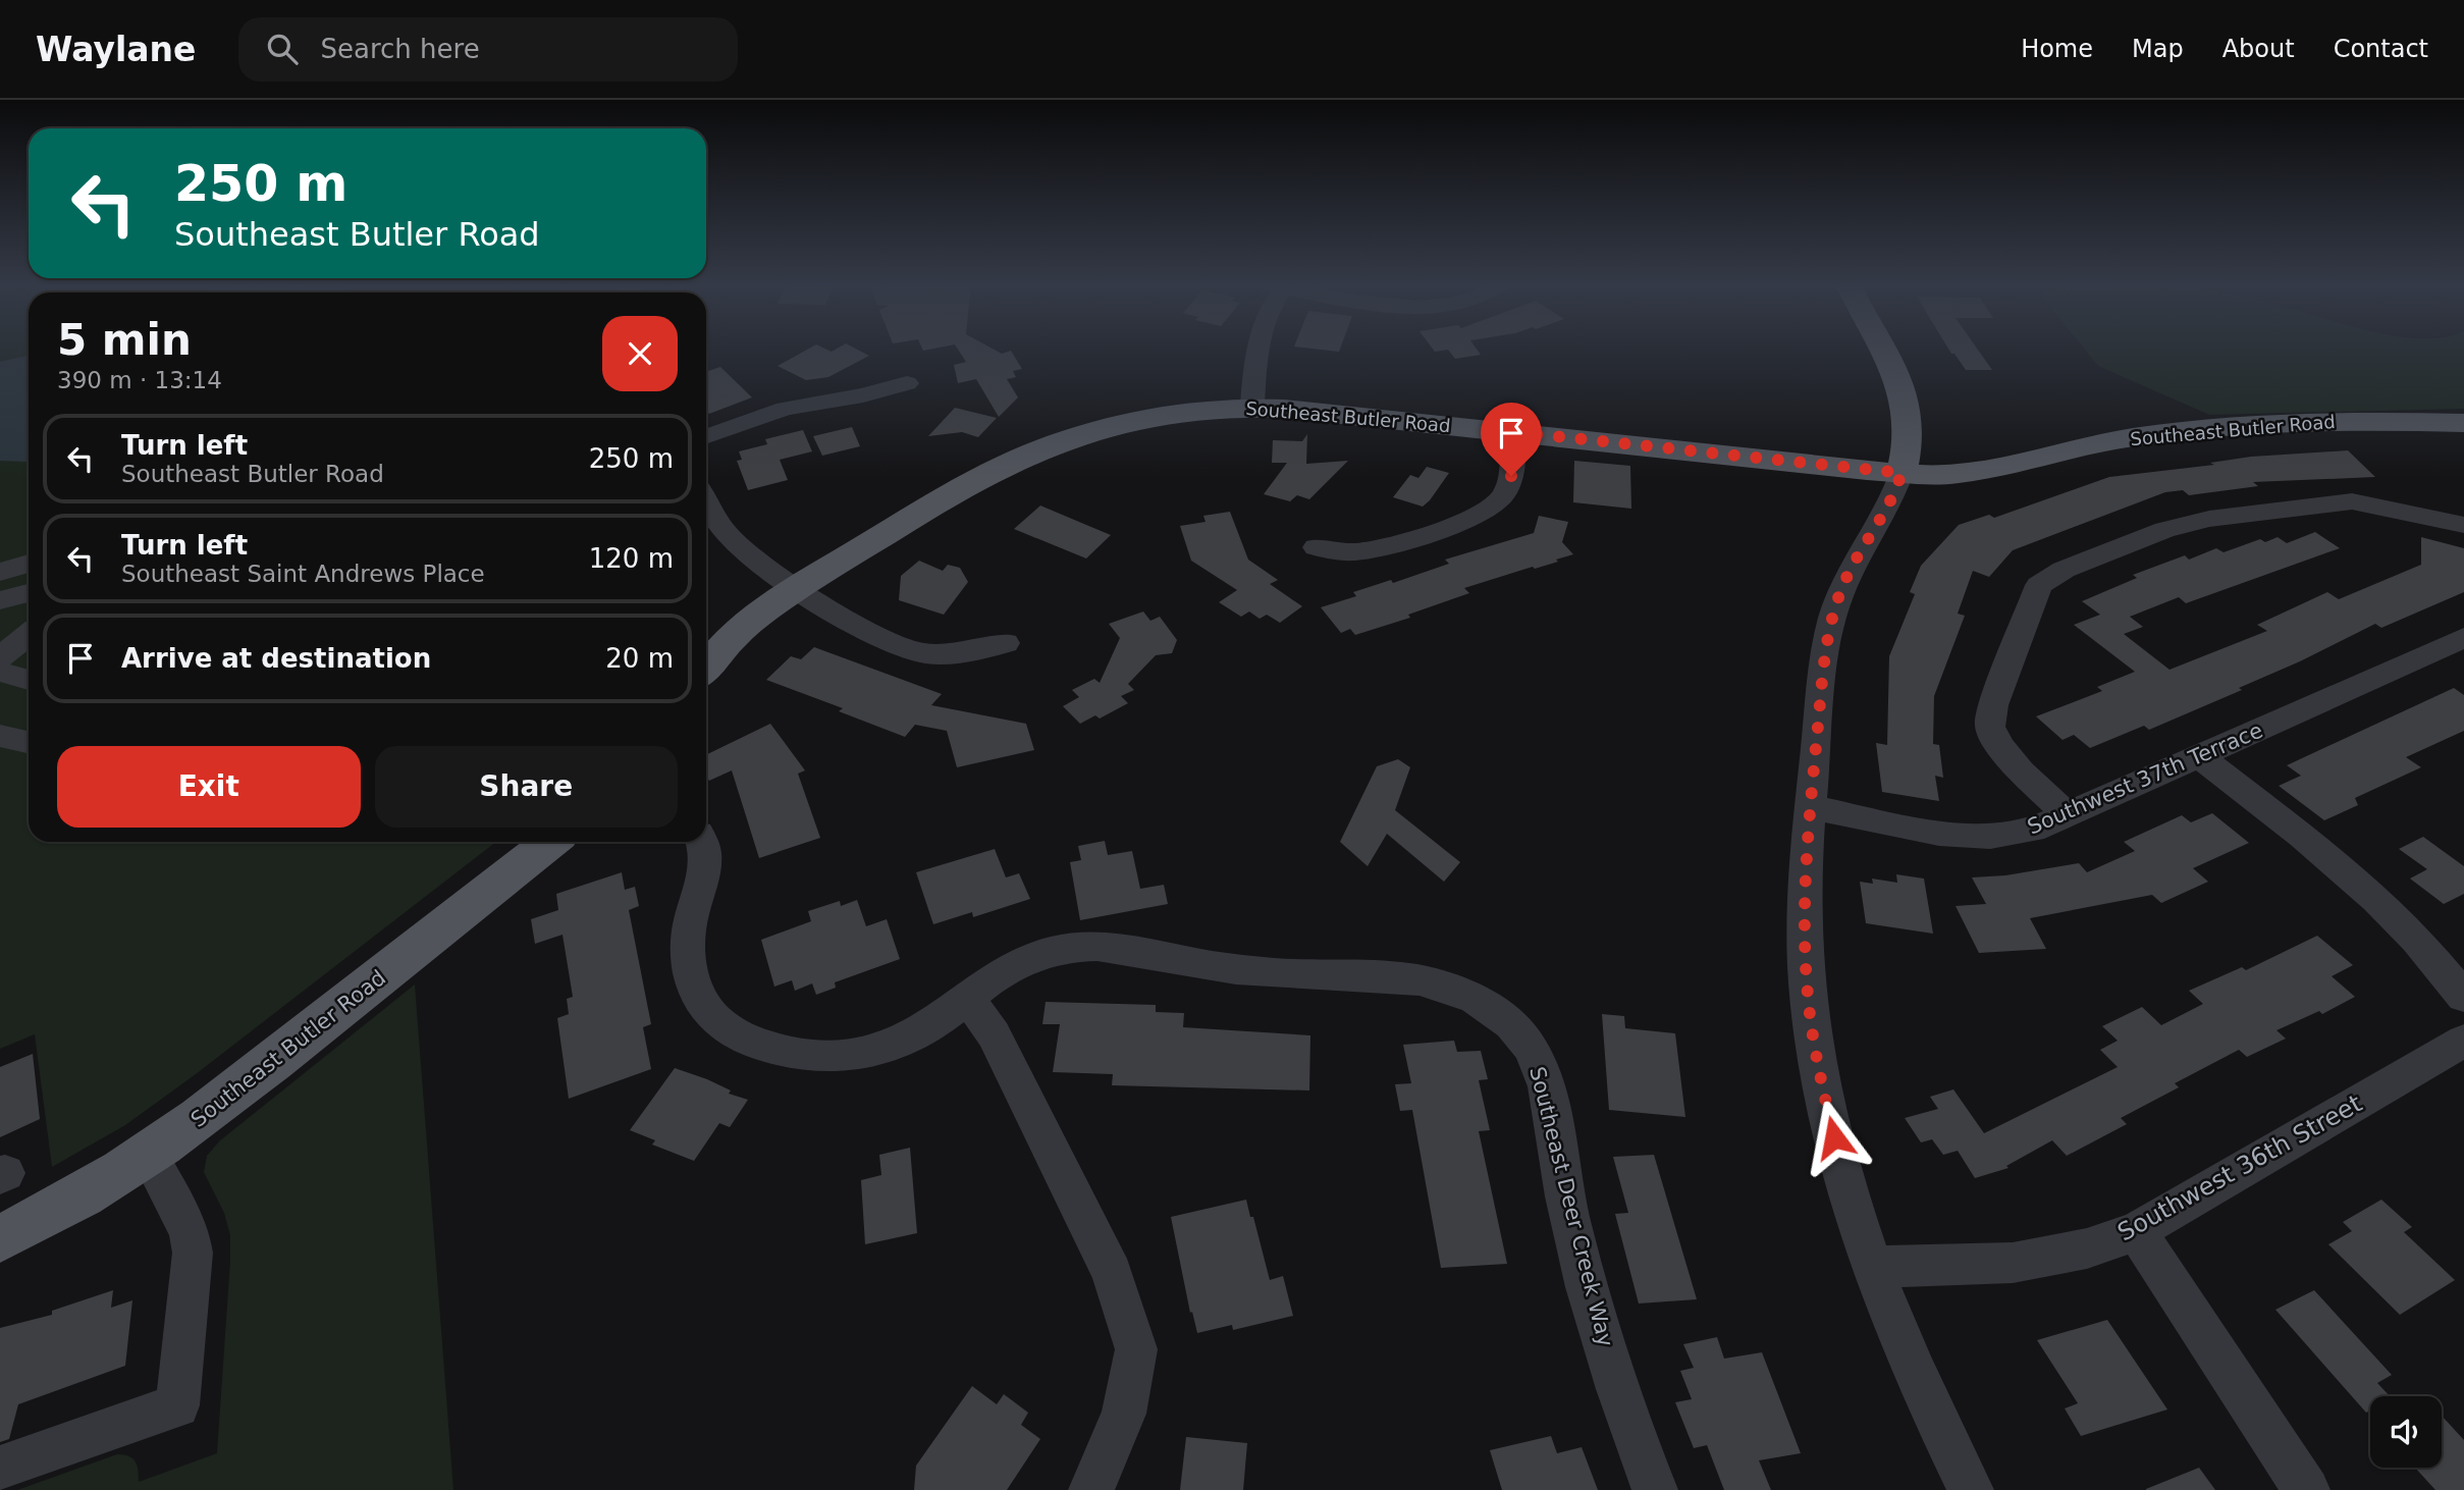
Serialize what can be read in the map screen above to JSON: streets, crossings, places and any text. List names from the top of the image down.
{
  "streets": {
    "main road": ["Southeast Butler Road"],
    "street": ["Southwest 37th Terrace", "Southwest 36th Street", "Southeast Deer Creek Way"]
  },
  "page": {
    "header": "Waylane",
    "search": "Search here",
    "nav": [
      "Home",
      "Map",
      "About",
      "Contact"
    ],
    "turn": ["250 m", "Southeast Butler Road"],
    "heading": ["5 min", "390 m · 13:14"],
    "list": [
      {
        "name": "Turn left",
        "note": "Southeast Butler Road",
        "value": "250 m"
      },
      {
        "name": "Turn left",
        "note": "Southeast Saint Andrews Place",
        "value": "120 m"
      },
      {
        "name": "Arrive at destination",
        "value": "20 m"
      }
    ],
    "buttons": ["Exit", "Share"]
  }
}
